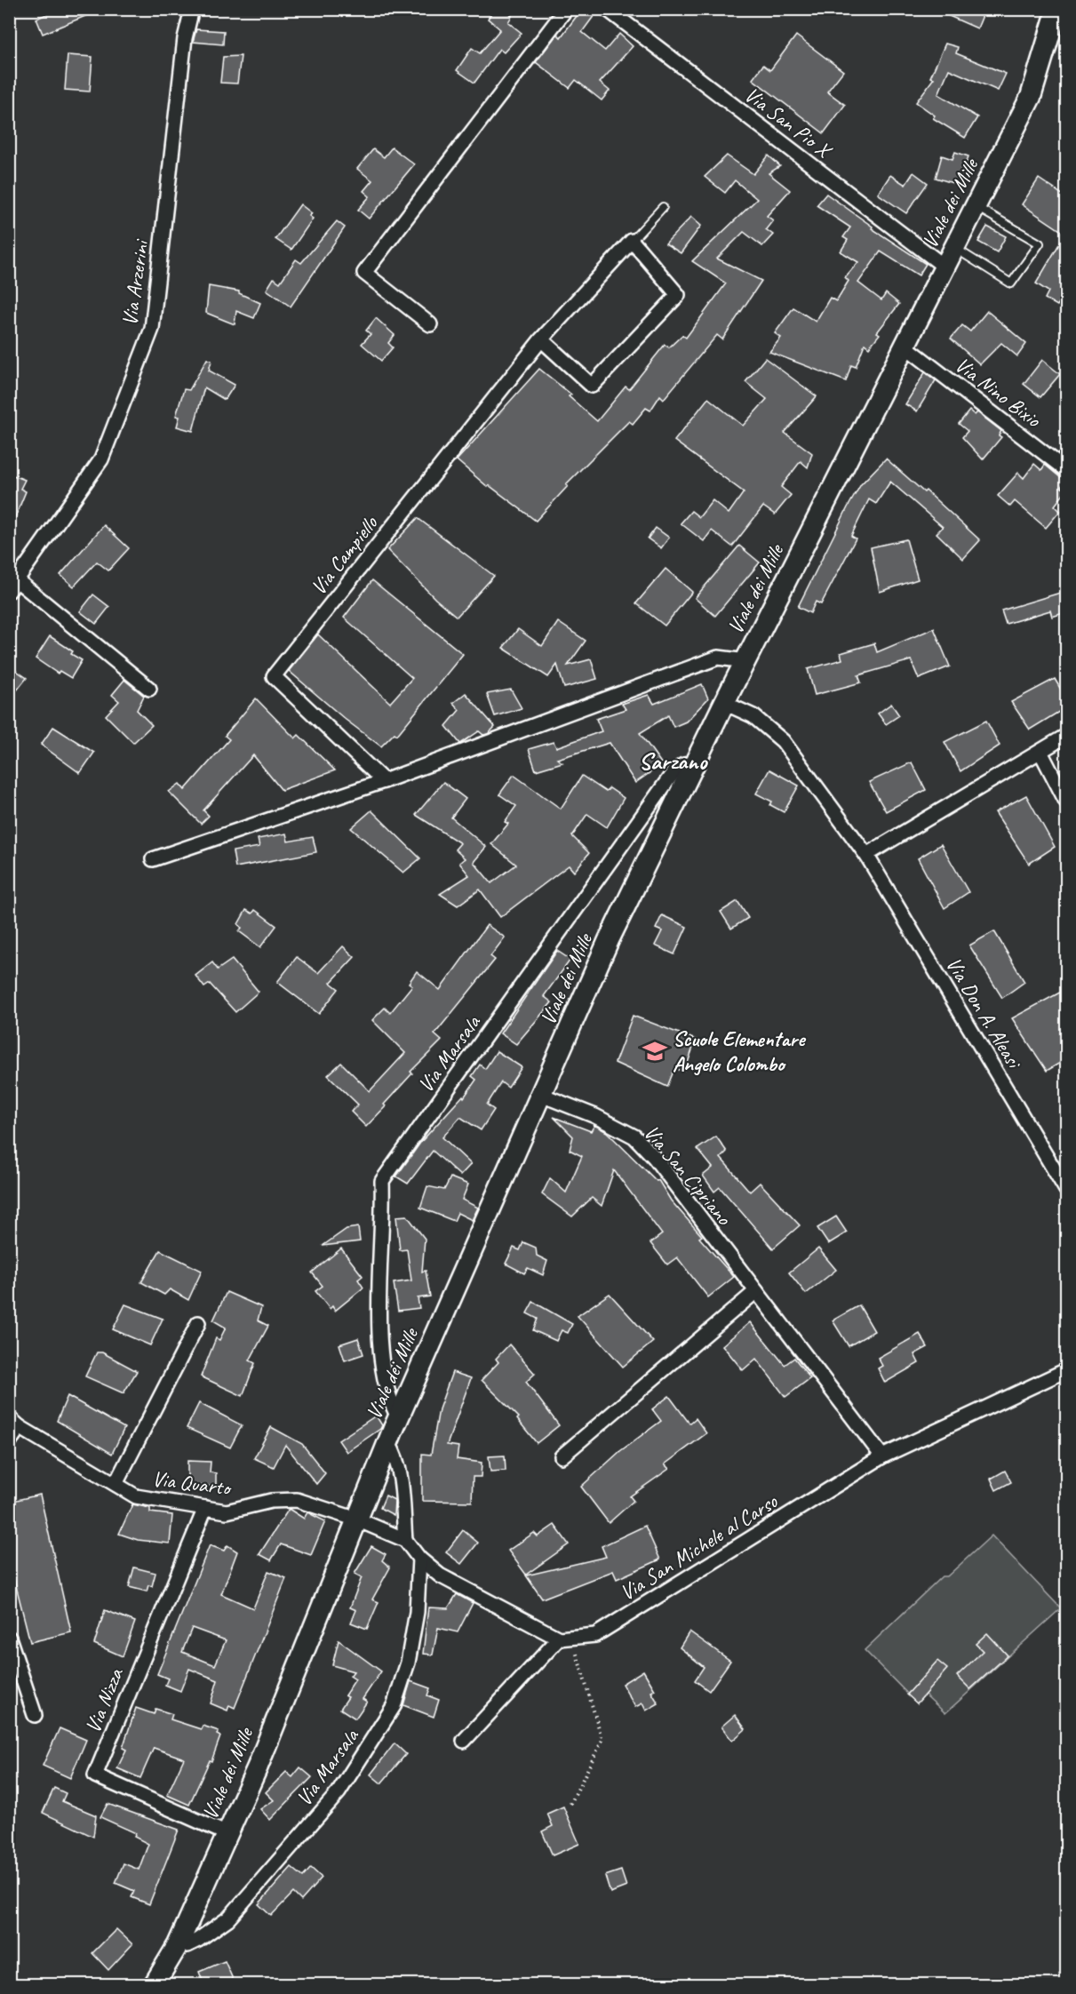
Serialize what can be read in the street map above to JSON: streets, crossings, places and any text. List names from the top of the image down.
{
  "streets": {
    "main road": ["Viale dei Mille"],
    "street": [
      "Via San Pio X",
      "Via Arzerini",
      "Via Nino Bixio",
      "Via Campiello",
      "Via Don A. Aleasi",
      "Via Marsala",
      "Via San Cipriano",
      "Via Quarto",
      "Via San Michele al Carso",
      "Via Nizza"
    ]
  },
  "crossings": [
    ["Via San Pio X", "Viale dei Mille"],
    ["Viale dei Mille", "Via Nino Bixio"],
    ["Viale dei Mille", "Via Don A. Aleasi"],
    ["Viale dei Mille", "Via Marsala"],
    ["Viale dei Mille", "Via San Cipriano"],
    ["Viale dei Mille", "Via Quarto"],
    ["Viale dei Mille", "Via Nizza"],
    ["Via San Cipriano", "Via San Michele al Carso"],
    ["Via Quarto", "Via Nizza"]
  ],
  "districts": ["Sarzano"],
  "places": {
    "school or university": ["Scuole Elementare Angelo Colombo"]
  }
}
